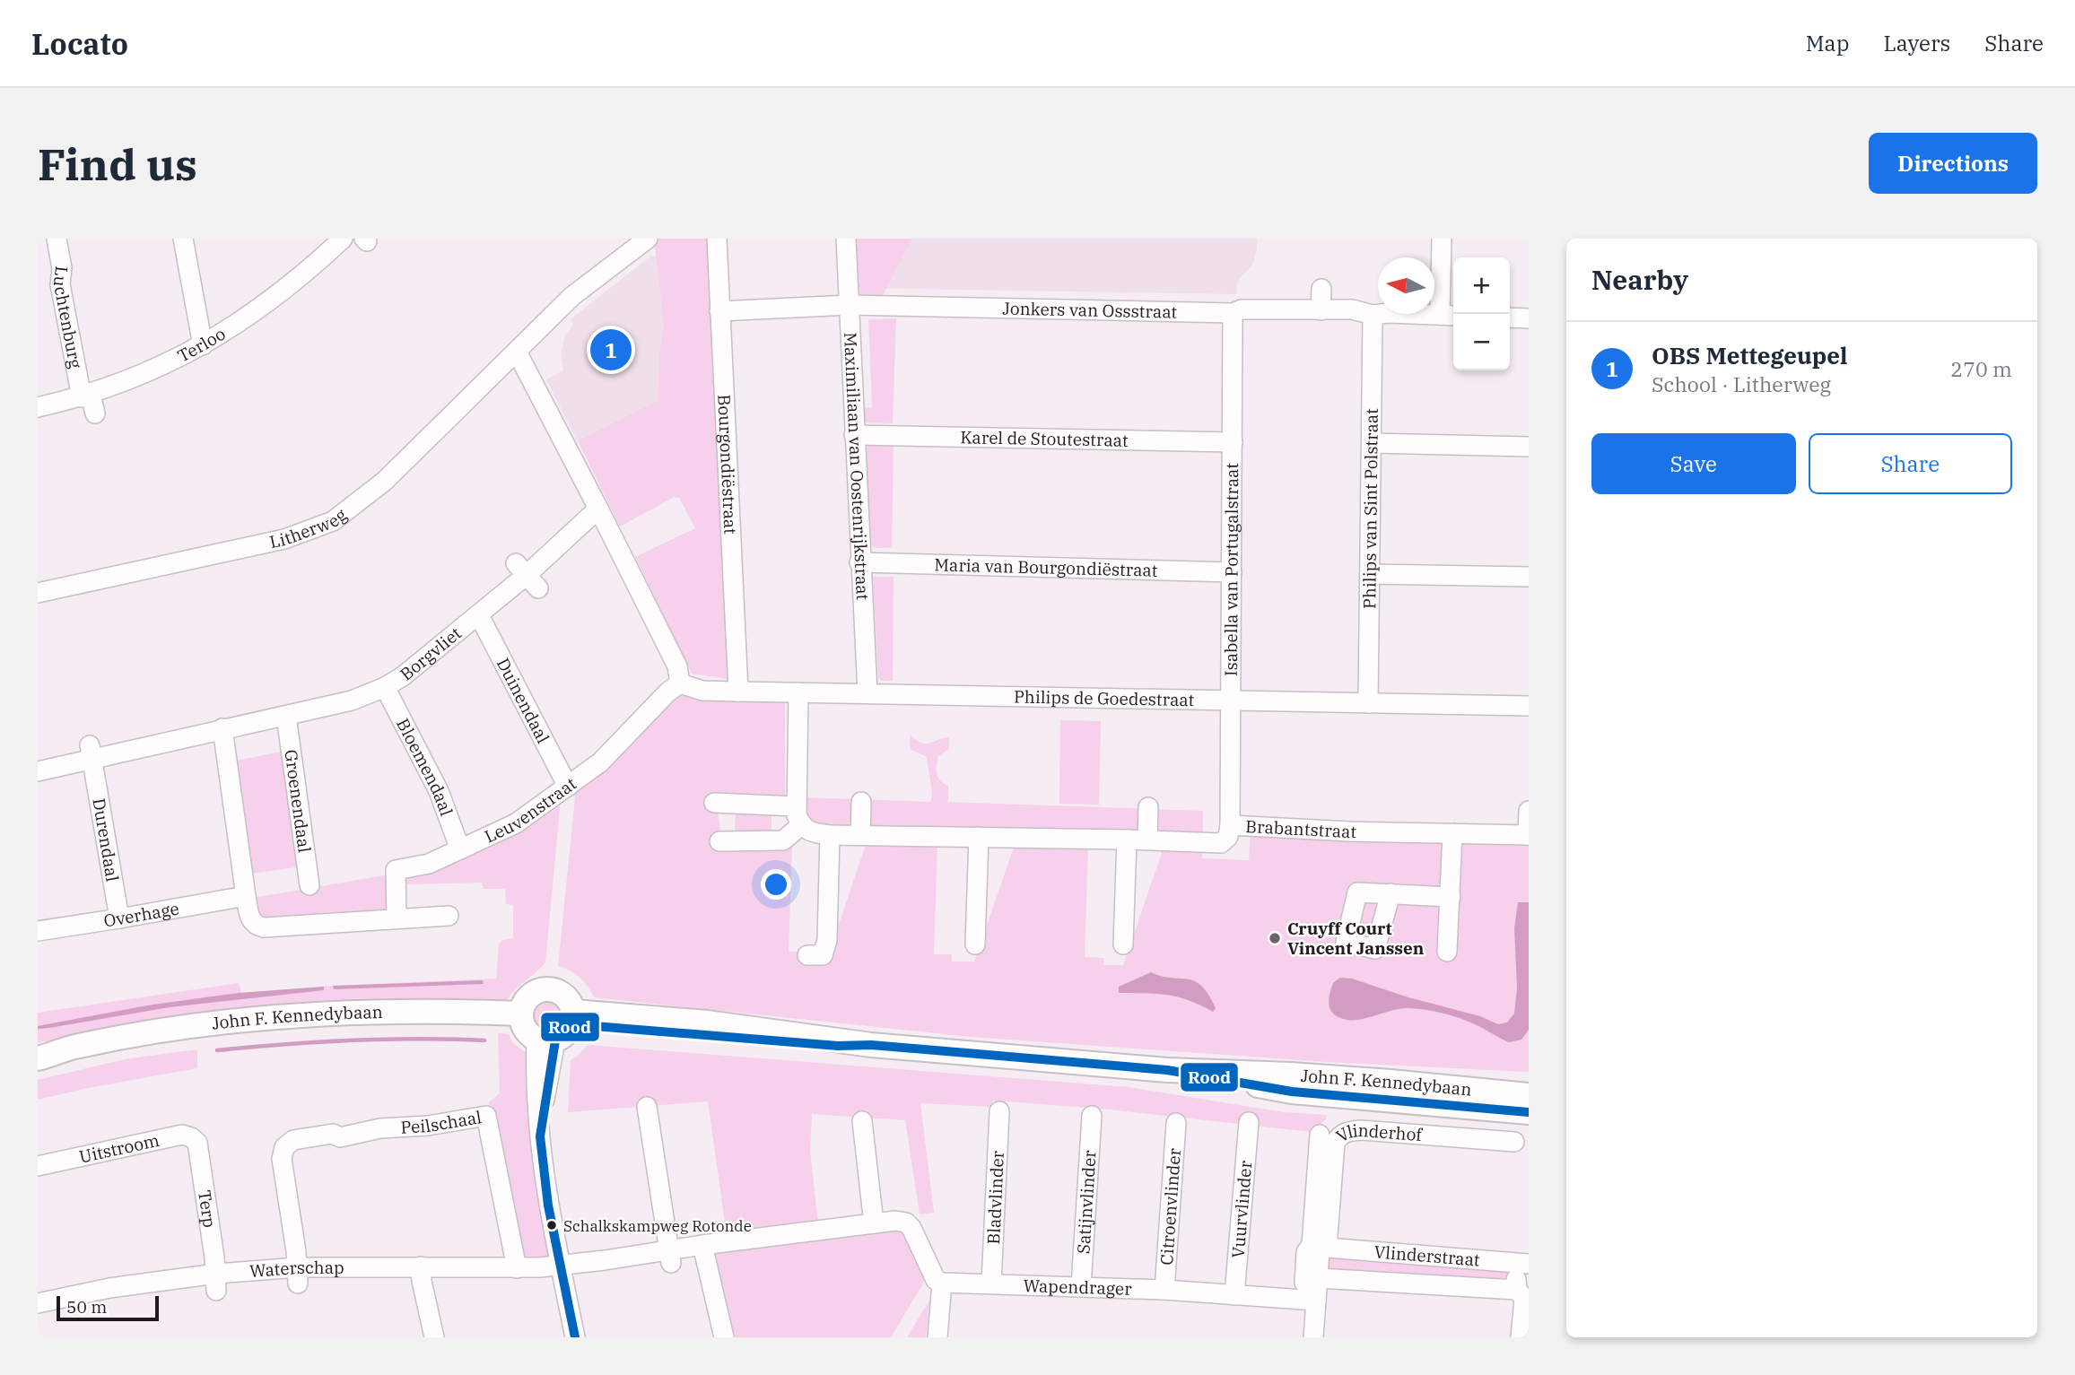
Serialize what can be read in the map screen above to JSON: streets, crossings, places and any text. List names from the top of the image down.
{
  "streets": {
    "main road": ["John F. Kennedybaan"],
    "street": [
      "Jonkers van Ossstraat",
      "Luchtenburg",
      "Terloo",
      "Karel de Stoutestraat",
      "Bourgondiëstraat",
      "Maximiliaan van Oostenrijkstraat",
      "Philips van Sint Polstraat",
      "Litherweg",
      "Maria van Bourgondiëstraat",
      "Isabella van Portugalstraat",
      "Borgvliet",
      "Philips de Goedestraat",
      "Duinendaal",
      "Bloemendaal",
      "Groenendaal",
      "Leuvenstraat",
      "Brabantstraat",
      "Durendaal",
      "Overhage",
      "Peilschaal",
      "Vlinderhof",
      "Uitstroom",
      "Bladvlinder",
      "Satijnvlinder",
      "Citroenvlinder",
      "Terp",
      "Vuurvlinder",
      "Vlinderstraat",
      "Waterschap",
      "Wapendrager"
    ]
  },
  "crossings": [
    ["Jonkers van Ossstraat", "Bourgondiëstraat"],
    ["Jonkers van Ossstraat", "Maximiliaan van Oostenrijkstraat"],
    ["Jonkers van Ossstraat", "Philips van Sint Polstraat"],
    ["Jonkers van Ossstraat", "Isabella van Portugalstraat"],
    ["Luchtenburg", "Terloo"],
    ["Karel de Stoutestraat", "Maximiliaan van Oostenrijkstraat"],
    ["Karel de Stoutestraat", "Isabella van Portugalstraat"],
    ["Bourgondiëstraat", "Philips de Goedestraat"],
    ["Maximiliaan van Oostenrijkstraat", "Maria van Bourgondiëstraat"],
    ["Maximiliaan van Oostenrijkstraat", "Philips de Goedestraat"],
    ["Philips van Sint Polstraat", "Philips de Goedestraat"],
    ["Maria van Bourgondiëstraat", "Isabella van Portugalstraat"],
    ["Isabella van Portugalstraat", "Philips de Goedestraat"],
    ["Isabella van Portugalstraat", "Brabantstraat"],
    ["Borgvliet", "Duinendaal"],
    ["Borgvliet", "Bloemendaal"],
    ["Borgvliet", "Groenendaal"],
    ["Borgvliet", "Durendaal"],
    ["Philips de Goedestraat", "Leuvenstraat"],
    ["Duinendaal", "Leuvenstraat"],
    ["Bloemendaal", "Leuvenstraat"],
    ["Durendaal", "Overhage"],
    ["Peilschaal", "Waterschap"],
    ["Vlinderhof", "Vlinderstraat"],
    ["Vlinderhof", "Wapendrager"],
    ["Uitstroom", "Terp"],
    ["Bladvlinder", "Wapendrager"],
    ["Satijnvlinder", "Wapendrager"],
    ["Citroenvlinder", "Wapendrager"],
    ["Terp", "Waterschap"],
    ["Vuurvlinder", "Wapendrager"]
  ],
  "places": ["Cruyff Court Vincent Janssen", "Schalkskampweg Rotonde"],
  "lines": ["transit line Rood"],
  "scale_bar": "50 m",
  "north": "left",
  "page": {
    "header": "Locato",
    "nav": ["Map", "Layers", "Share"],
    "buttons": [
      "Directions",
      ["Save", "Share"]
    ],
    "title": "Find us",
    "heading": "Nearby",
    "map_buttons": ["+", "−"],
    "list": [
      {
        "mark": "1",
        "name": "OBS Mettegeupel",
        "note": "School · Litherweg",
        "value": "270 m"
      }
    ],
    "pins": "1",
    "scale": "50 m"
  }
}
